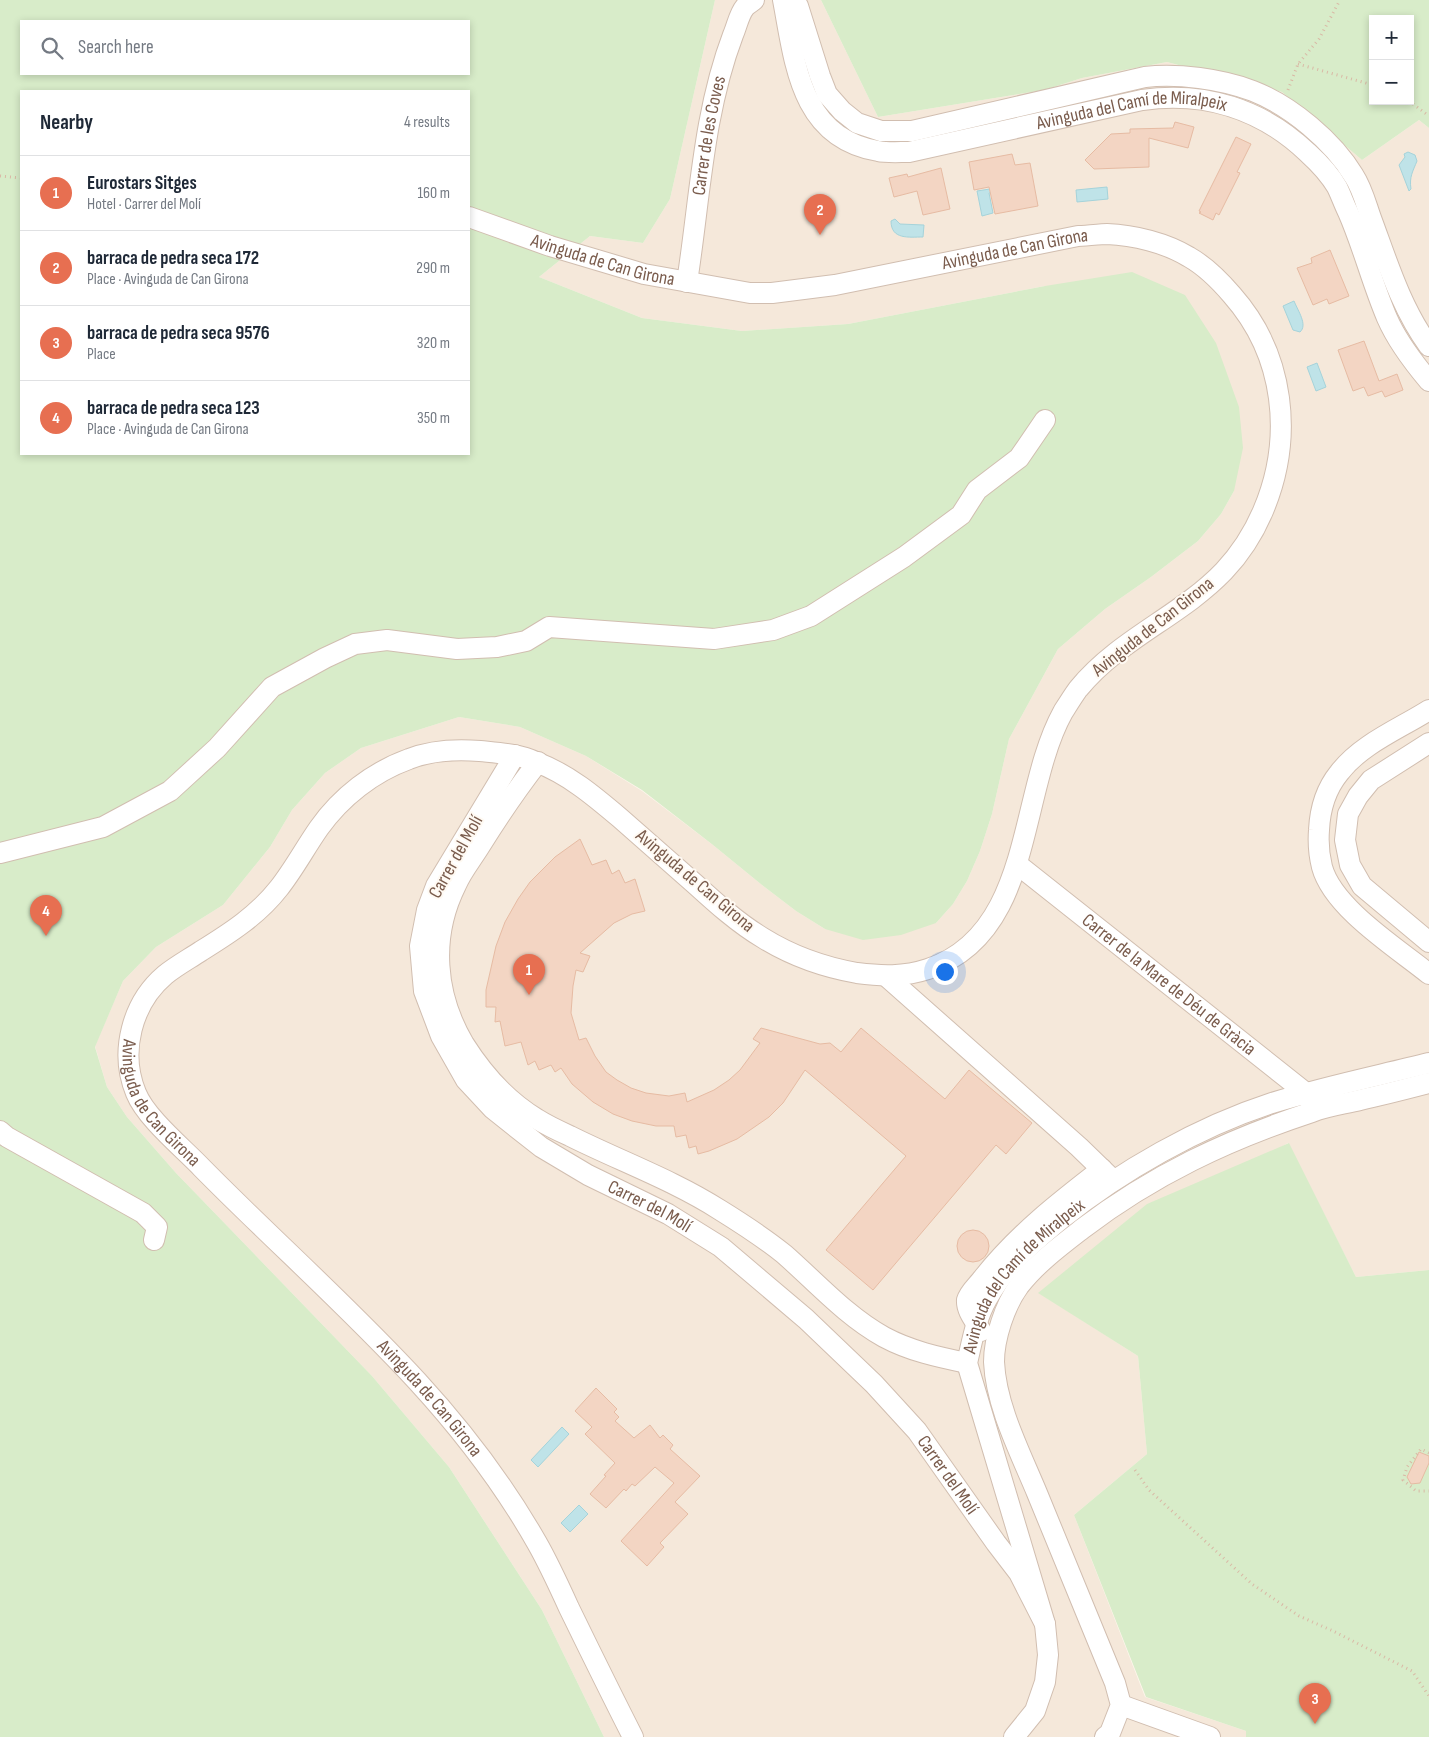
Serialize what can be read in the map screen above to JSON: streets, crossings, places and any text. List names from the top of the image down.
{
  "streets": {
    "street": [
      "Avinguda del Camí de Miralpeix",
      "Carrer de les Coves",
      "Avinguda de Can Girona",
      "Carrer del Molí",
      "Carrer de la Mare de Déu de Gràcia"
    ]
  },
  "crossings": [
    ["Avinguda del Camí de Miralpeix", "Carrer del Molí"],
    ["Avinguda del Camí de Miralpeix", "Carrer de la Mare de Déu de Gràcia"],
    ["Carrer de les Coves", "Avinguda de Can Girona"],
    ["Avinguda de Can Girona", "Carrer del Molí"],
    ["Avinguda de Can Girona", "Carrer de la Mare de Déu de Gràcia"]
  ],
  "page": {
    "map_buttons": ["+", "−"],
    "search": "Search here",
    "heading": ["Nearby", "4 results"],
    "list": [
      {
        "mark": "1",
        "name": "Eurostars Sitges",
        "note": "Hotel · Carrer del Molí",
        "value": "160 m"
      },
      {
        "mark": "2",
        "name": "barraca de pedra seca 172",
        "note": "Place · Avinguda de Can Girona",
        "value": "290 m"
      },
      {
        "mark": "3",
        "name": "barraca de pedra seca 9576",
        "note": "Place",
        "value": "320 m"
      },
      {
        "mark": "4",
        "name": "barraca de pedra seca 123",
        "note": "Place · Avinguda de Can Girona",
        "value": "350 m"
      }
    ],
    "pins": [
      "2",
      "4",
      "1",
      "3"
    ]
  }
}
